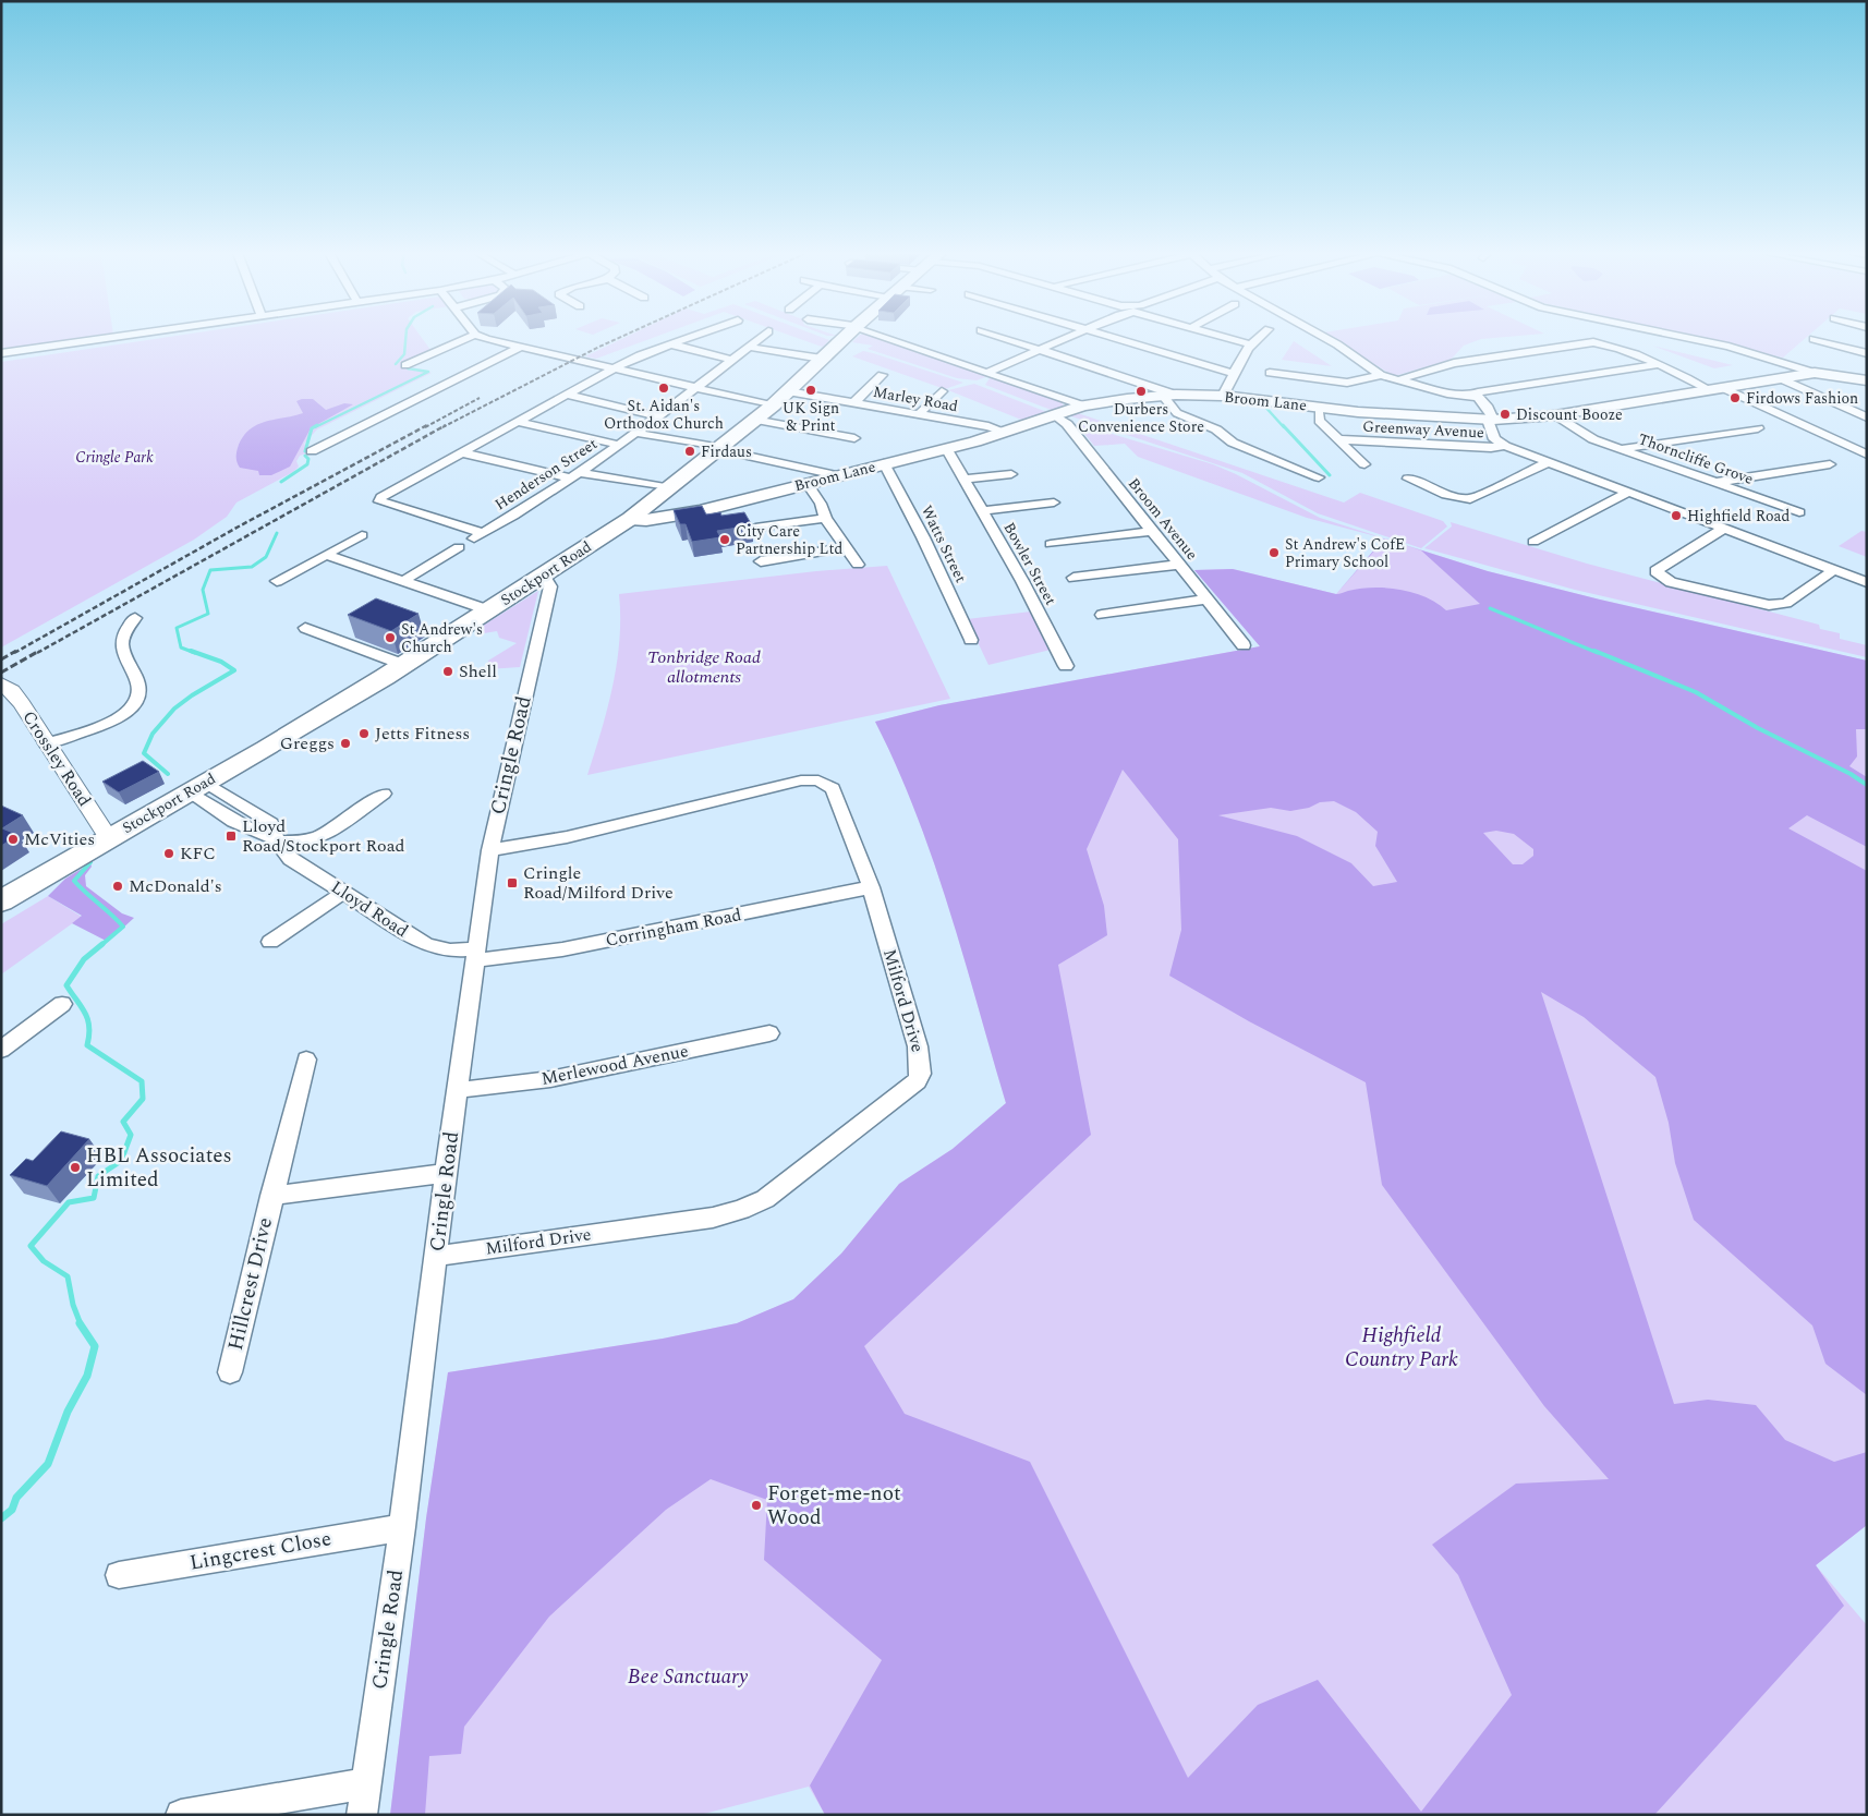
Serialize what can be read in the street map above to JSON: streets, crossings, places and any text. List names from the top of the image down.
{
  "streets": {
    "highway": ["Stockport Road"],
    "main road": ["Broom Lane"],
    "street": [
      "Marley Road",
      "Greenway Avenue",
      "Thorncliffe Grove",
      "Henderson Street",
      "Broom Avenue",
      "Watts Street",
      "Bowler Street",
      "Cringle Road",
      "Crossley Road",
      "Lloyd Road",
      "Corringham Road",
      "Milford Drive",
      "Merlewood Avenue",
      "Hillcrest Drive",
      "Lingcrest Close"
    ]
  },
  "crossings": [
    ["Marley Road", "Broom Lane"],
    ["Marley Road", "Stockport Road"],
    ["Broom Lane", "Thorncliffe Grove"],
    ["Broom Lane", "Broom Avenue"],
    ["Broom Lane", "Watts Street"],
    ["Broom Lane", "Bowler Street"],
    ["Broom Lane", "Stockport Road"],
    ["Stockport Road", "Cringle Road"],
    ["Stockport Road", "Crossley Road"],
    ["Stockport Road", "Lloyd Road"],
    ["Cringle Road", "Lloyd Road"],
    ["Cringle Road", "Corringham Road"],
    ["Cringle Road", "Milford Drive"],
    ["Cringle Road", "Merlewood Avenue"],
    ["Cringle Road", "Hillcrest Drive"],
    ["Cringle Road", "Lingcrest Close"],
    ["Lloyd Road", "Corringham Road"],
    ["Corringham Road", "Milford Drive"]
  ],
  "parks": [
    "Cringle Park",
    "Tonbridge Road allotments",
    "Highfield Country Park",
    "Bee Sanctuary"
  ],
  "places": {
    "other": [
      "St. Aidan's Orthodox Church",
      "UK Sign & Print",
      "Durbers Convenience Store",
      "Firdows Fashion",
      "Discount Booze",
      "Firdaus",
      "Highfield Road",
      "City Care Partnership Ltd",
      "St Andrew's CofE Primary School",
      "St Andrew's Church",
      "Shell",
      "Jetts Fitness",
      "Greggs",
      "McVities",
      "KFC",
      "McDonald's",
      "HBL Associates Limited",
      "Forget-me-not Wood"
    ],
    "transit": ["Lloyd Road/Stockport Road", "Cringle Road/Milford Drive"]
  }
}
